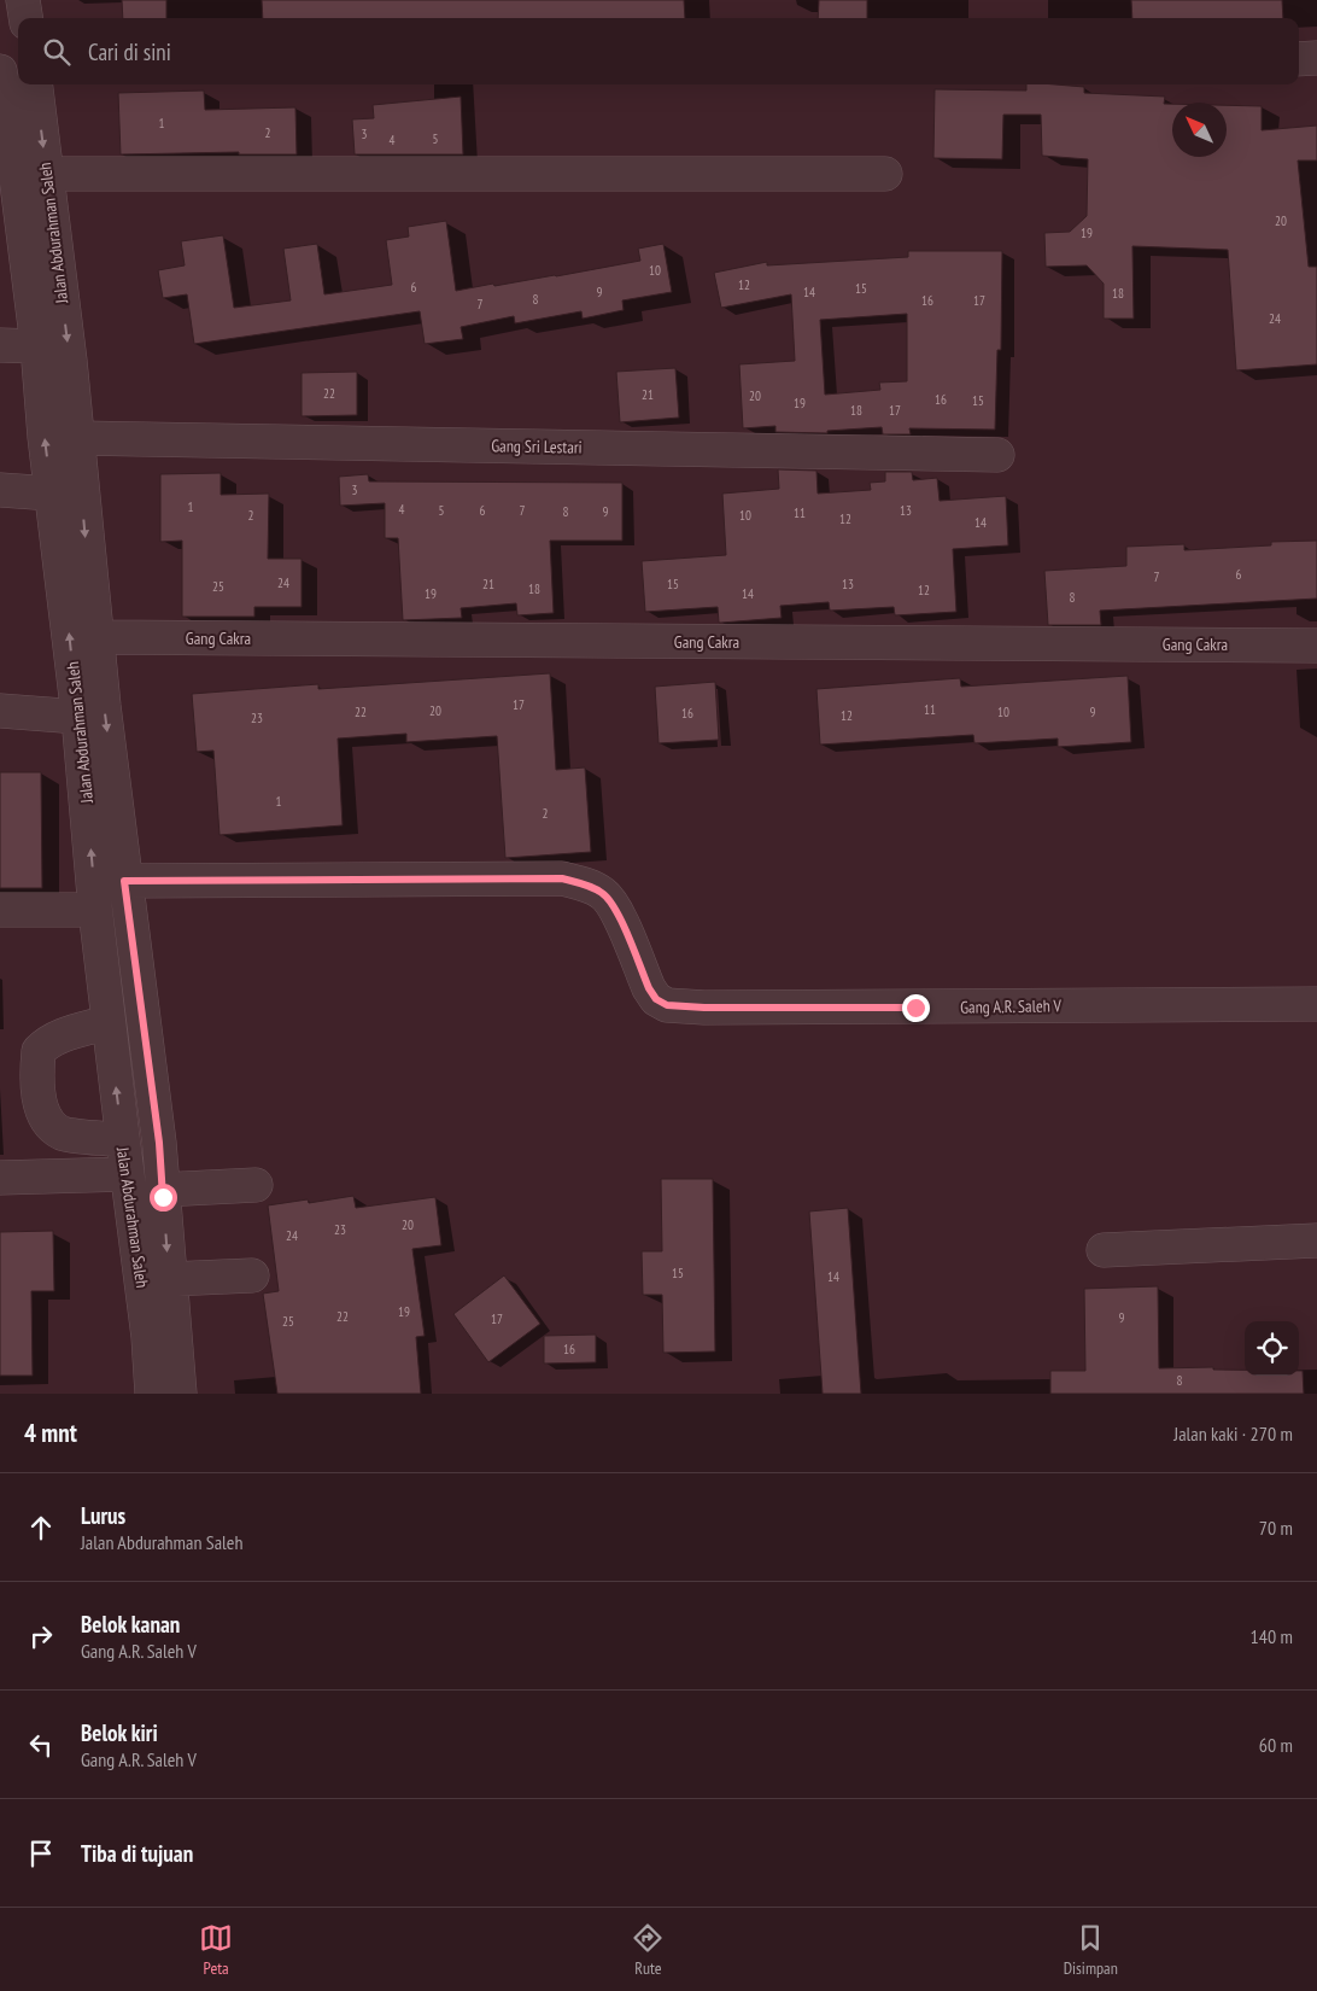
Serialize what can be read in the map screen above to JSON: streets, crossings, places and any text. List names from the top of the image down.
{
  "streets": {
    "street": [
      "Jalan Abdurahman Saleh",
      "Gang Sri Lestari",
      "Gang Cakra",
      "Gang A.R. Saleh V"
    ]
  },
  "crossings": [
    ["Jalan Abdurahman Saleh", "Gang Sri Lestari"],
    ["Jalan Abdurahman Saleh", "Gang Cakra"],
    ["Jalan Abdurahman Saleh", "Gang A.R. Saleh V"]
  ],
  "house_numbers": [
    "1",
    "2",
    "3",
    "5",
    "4",
    "20",
    "19",
    "10",
    "12",
    "6",
    "15",
    "9",
    "14",
    "18",
    "8",
    "16",
    "17",
    "7",
    "24",
    "22",
    "21",
    "20",
    "16",
    "15",
    "19",
    "18",
    "17",
    "3",
    "1",
    "4",
    "5",
    "6",
    "7",
    "13",
    "8",
    "9",
    "11",
    "2",
    "10",
    "12",
    "14",
    "6",
    "7",
    "24",
    "21",
    "15",
    "13",
    "25",
    "18",
    "12",
    "19",
    "14",
    "8",
    "17",
    "11",
    "20",
    "22",
    "10",
    "9",
    "16",
    "12",
    "23",
    "1",
    "2",
    "20",
    "23",
    "24",
    "15",
    "14",
    "19",
    "22",
    "9",
    "17",
    "25",
    "16",
    "8"
  ],
  "north": "top left",
  "page": {
    "search": "Cari di sini",
    "heading": ["4 mnt", "Jalan kaki · 270 m"],
    "list": [
      ["Lurus", "Jalan Abdurahman Saleh", "70 m"],
      ["Belok kanan", "Gang A.R. Saleh V", "140 m"],
      ["Belok kiri", "Gang A.R. Saleh V", "60 m"],
      "Tiba di tujuan"
    ],
    "nav": ["Peta", "Rute", "Disimpan"]
  }
}
